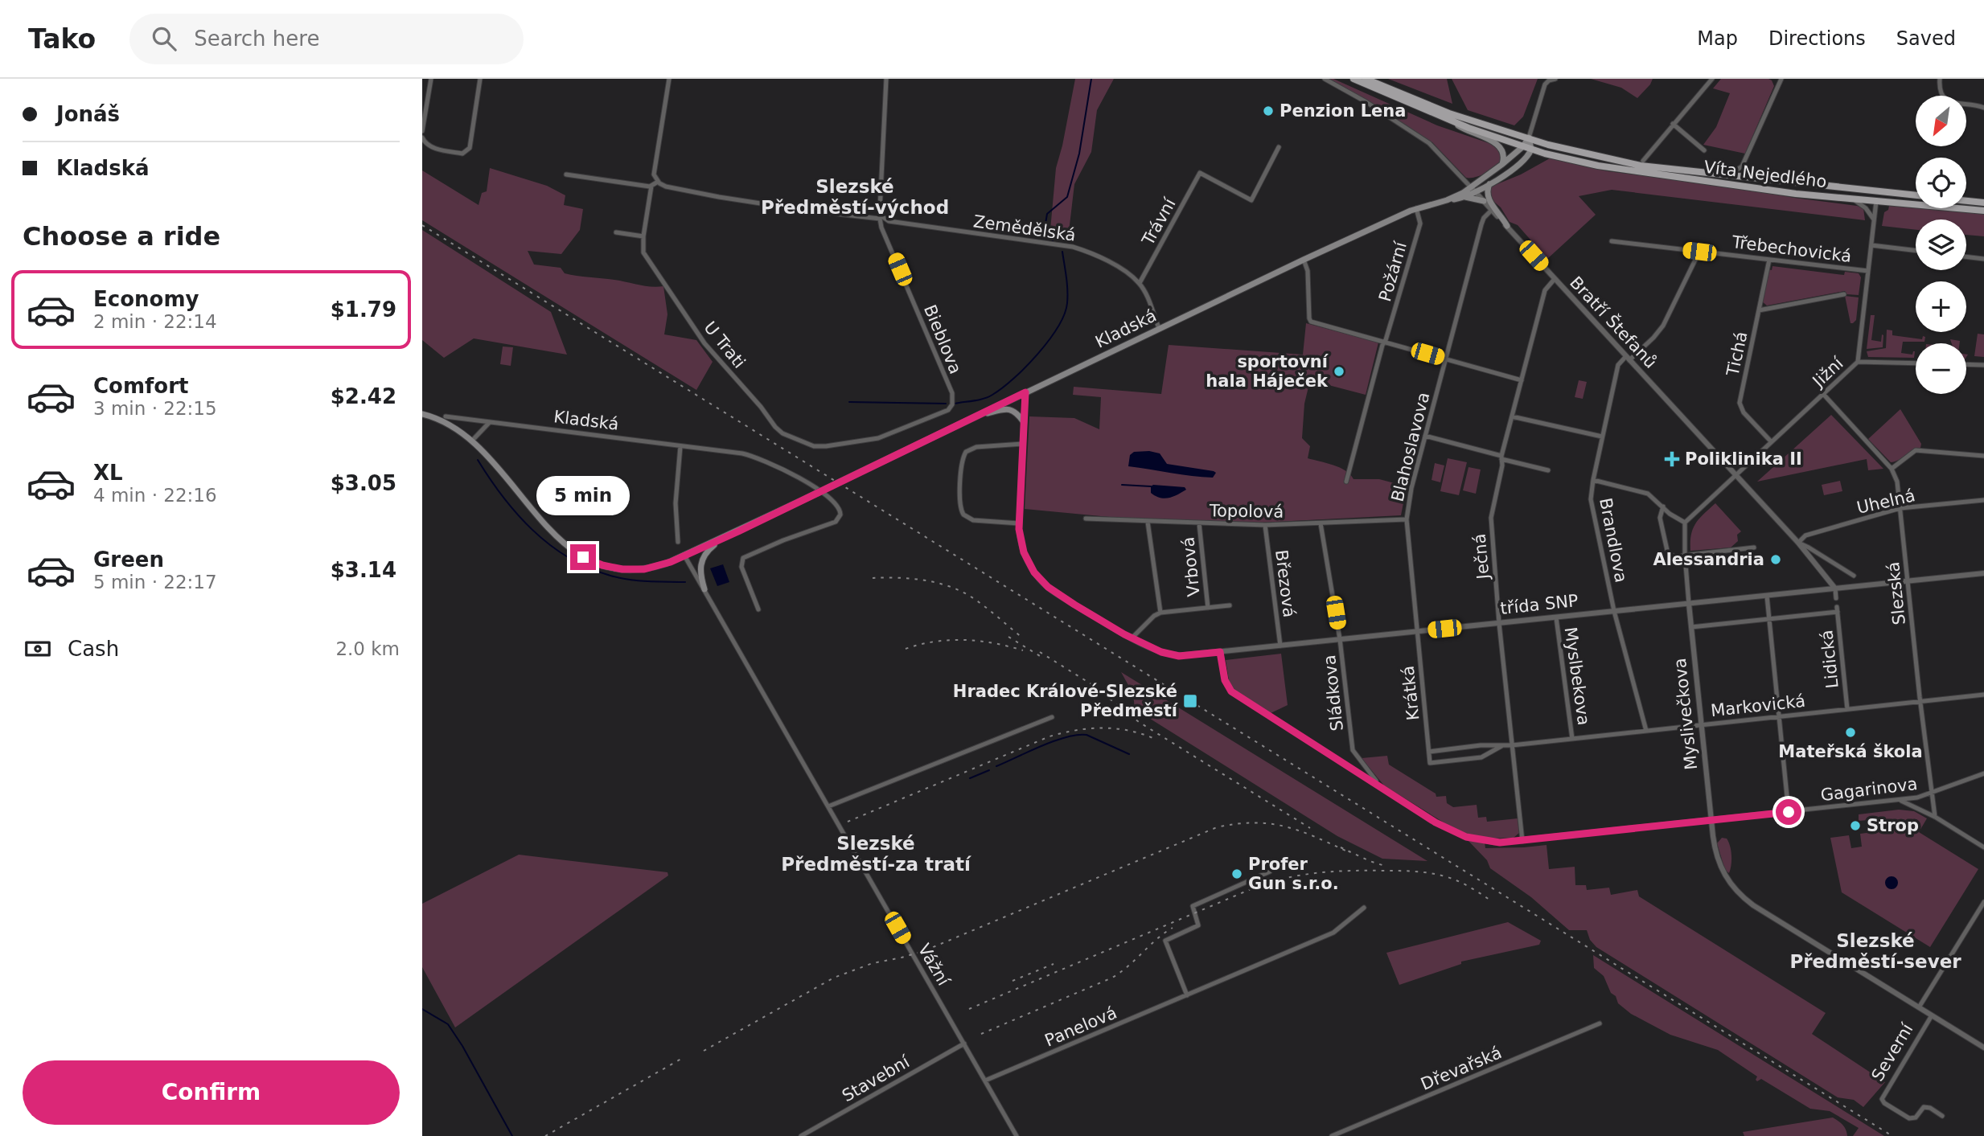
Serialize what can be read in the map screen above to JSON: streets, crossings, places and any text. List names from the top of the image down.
{
  "streets": {
    "main road": ["Víta Nejedlého", "Kladská"],
    "street": [
      "Trávní",
      "Zemědělská",
      "Třebechovická",
      "Požární",
      "Bratří Štefanů",
      "Bieblova",
      "U Trati",
      "Tichá",
      "Jižní",
      "Blahoslavova",
      "Uhelná",
      "Topolová",
      "Brandlova",
      "Ječná",
      "Vrbová",
      "Březová",
      "Slezská",
      "třída SNP",
      "Lidická",
      "Myslbekova",
      "Sládkova",
      "Krátká",
      "Markovická",
      "Myslivečkova",
      "Gagarinova",
      "Vážní",
      "Panelová",
      "Severní",
      "Dřevařská",
      "Stavební"
    ]
  },
  "crossings": [
    ["Víta Nejedlého", "Kladská"],
    ["Víta Nejedlého", "Jižní"],
    ["Trávní", "Zemědělská"],
    ["Zemědělská", "Bieblova"],
    ["Třebechovická", "Tichá"],
    ["Třebechovická", "Jižní"],
    ["Třebechovická", "Brandlova"],
    ["Požární", "Kladská"],
    ["Bratří Štefanů", "Kladská"],
    ["Bratří Štefanů", "Jižní"],
    ["Bratří Štefanů", "Blahoslavova"],
    ["Bratří Štefanů", "Uhelná"],
    ["Bratří Štefanů", "Brandlova"],
    ["Bratří Štefanů", "Ječná"],
    ["Bratří Štefanů", "třída SNP"],
    ["Kladská", "Vážní"],
    ["Bieblova", "U Trati"],
    ["Tichá", "Jižní"],
    ["Jižní", "Slezská"],
    ["Blahoslavova", "Topolová"],
    ["Blahoslavova", "třída SNP"],
    ["Blahoslavova", "Krátká"],
    ["Uhelná", "Slezská"],
    ["Topolová", "Vrbová"],
    ["Topolová", "Březová"],
    ["Topolová", "Sládkova"],
    ["Brandlova", "třída SNP"],
    ["Brandlova", "Markovická"],
    ["Ječná", "třída SNP"],
    ["Ječná", "Markovická"],
    ["Ječná", "Gagarinova"],
    ["Březová", "třída SNP"],
    ["Slezská", "třída SNP"],
    ["Slezská", "Markovická"],
    ["Slezská", "Gagarinova"],
    ["třída SNP", "Myslbekova"],
    ["třída SNP", "Sládkova"],
    ["třída SNP", "Krátká"],
    ["třída SNP", "Myslivečkova"],
    ["třída SNP", "Gagarinova"],
    ["Lidická", "Markovická"],
    ["Myslbekova", "Markovická"],
    ["Sládkova", "Gagarinova"],
    ["Krátká", "Markovická"],
    ["Markovická", "Myslivečkova"],
    ["Myslivečkova", "Gagarinova"],
    ["Myslivečkova", "Severní"],
    ["Gagarinova", "Severní"],
    ["Vážní", "Panelová"],
    ["Vážní", "Stavební"]
  ],
  "districts": ["Slezské Předměstí-východ", "Slezské Předměstí-za tratí", "Slezské Předměstí-sever"],
  "places": {
    "other": [
      "Penzion Lena",
      "sportovní hala Háječek",
      "Alessandria",
      "Mateřská škola",
      "Strop",
      "Profer Gun s.r.o."
    ],
    "health": ["Poliklinika II"],
    "transit": ["Hradec Králové-Slezské Předměstí"]
  },
  "north": "bottom left",
  "page": {
    "header": "Tako",
    "search": "Search here",
    "nav": ["Map", "Directions", "Saved"],
    "banner": ["Jonáš", "Kladská"],
    "map_buttons": ["+", "−"],
    "heading": "Choose a ride",
    "list": [
      {
        "name": "Economy",
        "note": "2 min · 22:14",
        "value": "$1.79"
      },
      {
        "name": "Comfort",
        "note": "3 min · 22:15",
        "value": "$2.42"
      },
      {
        "name": "XL",
        "note": "4 min · 22:16",
        "value": "$3.05"
      },
      {
        "name": "Green",
        "note": "5 min · 22:17",
        "value": "$3.14"
      }
    ],
    "bubble": "5 min",
    "pay": ["Cash", "2.0 km"],
    "buttons": "Confirm"
  }
}
